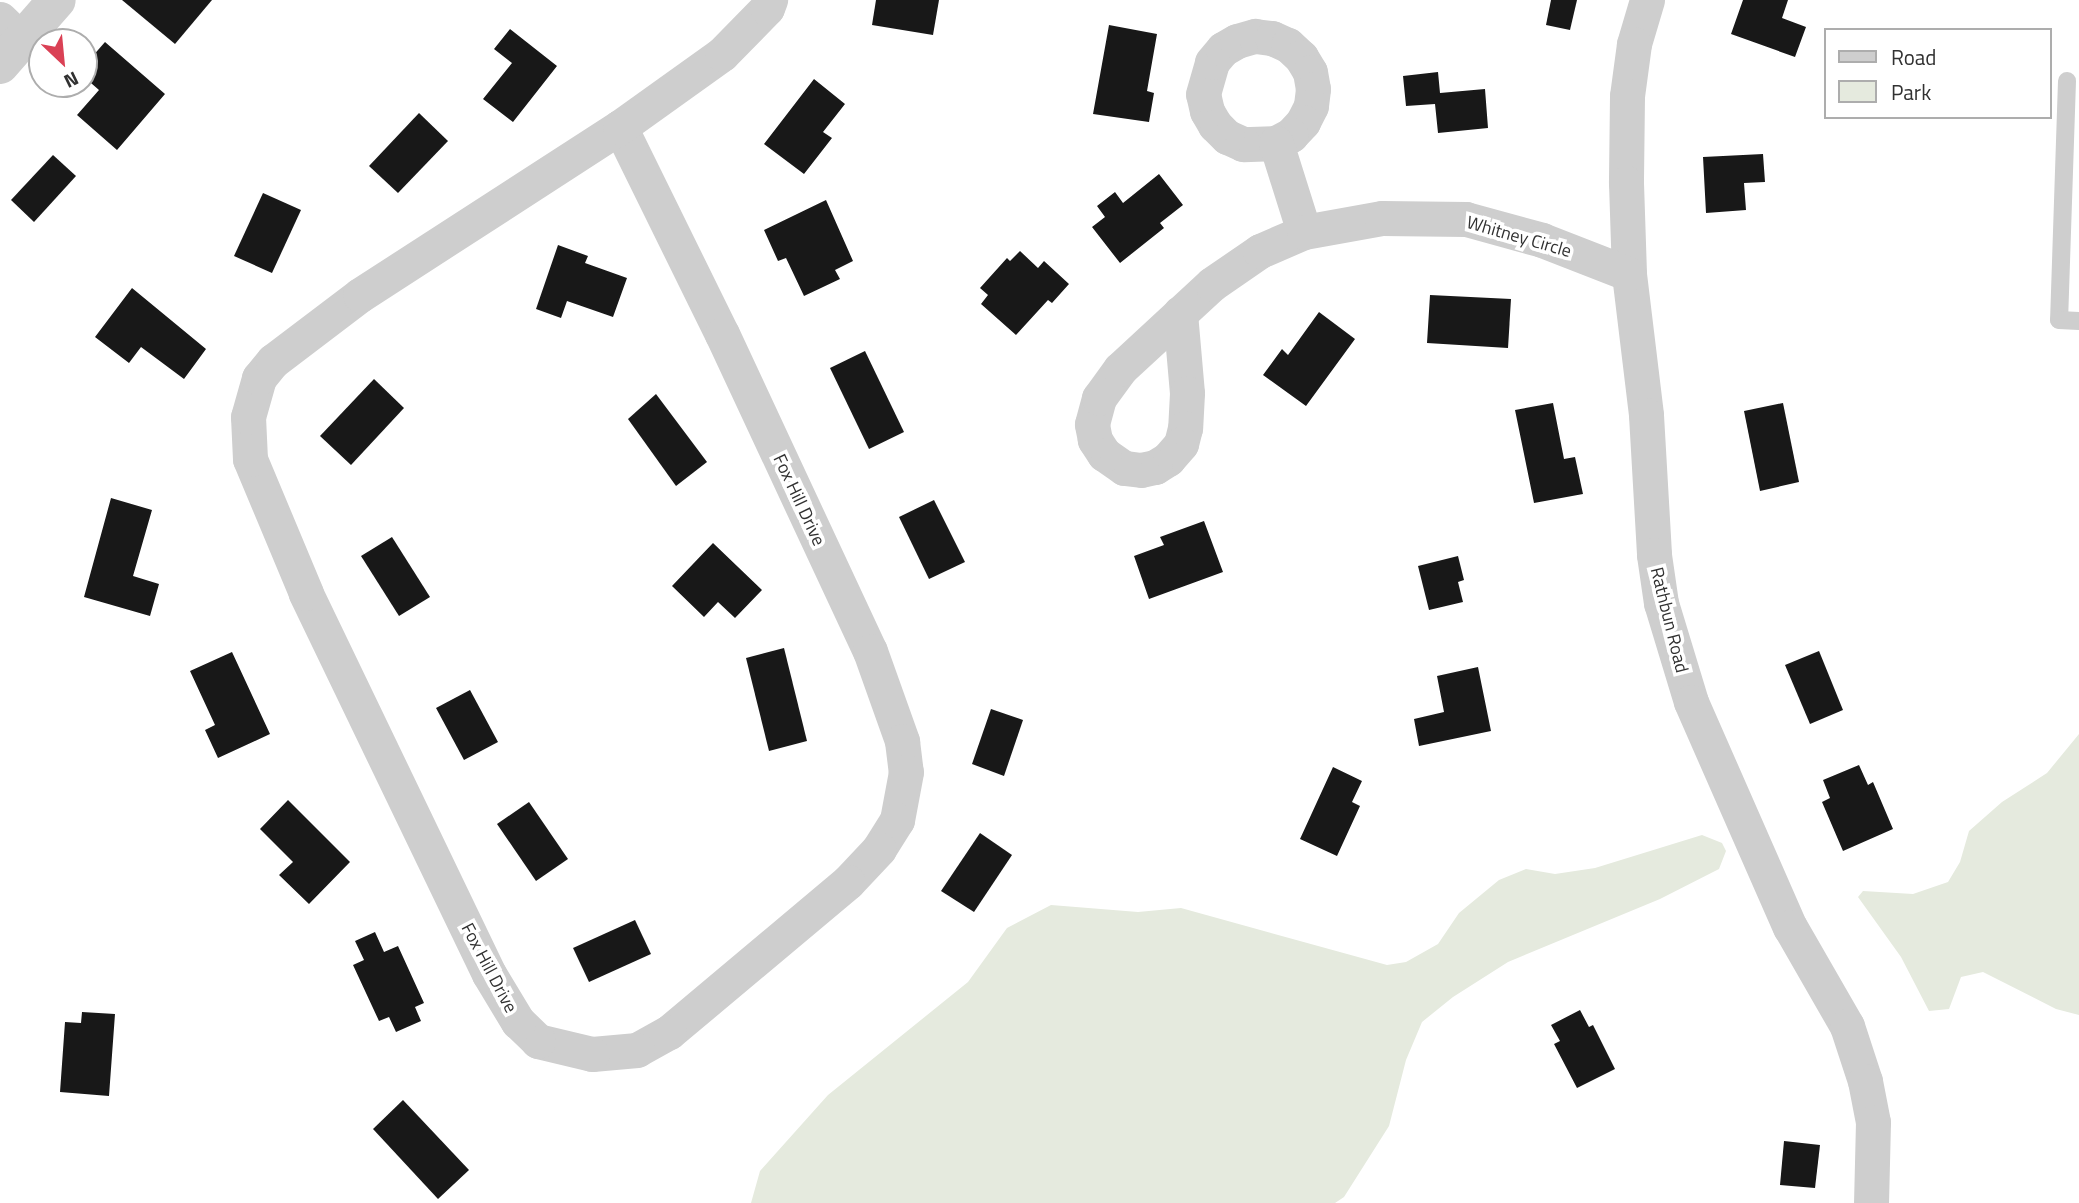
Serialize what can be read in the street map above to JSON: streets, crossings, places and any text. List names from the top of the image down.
{
  "streets": {
    "street": ["Whitney Circle", "Fox Hill Drive", "Rathbun Road"]
  },
  "crossings": [
    ["Whitney Circle", "Rathbun Road"]
  ],
  "legend": ["Road", "Park"],
  "north": "bottom right"
}
